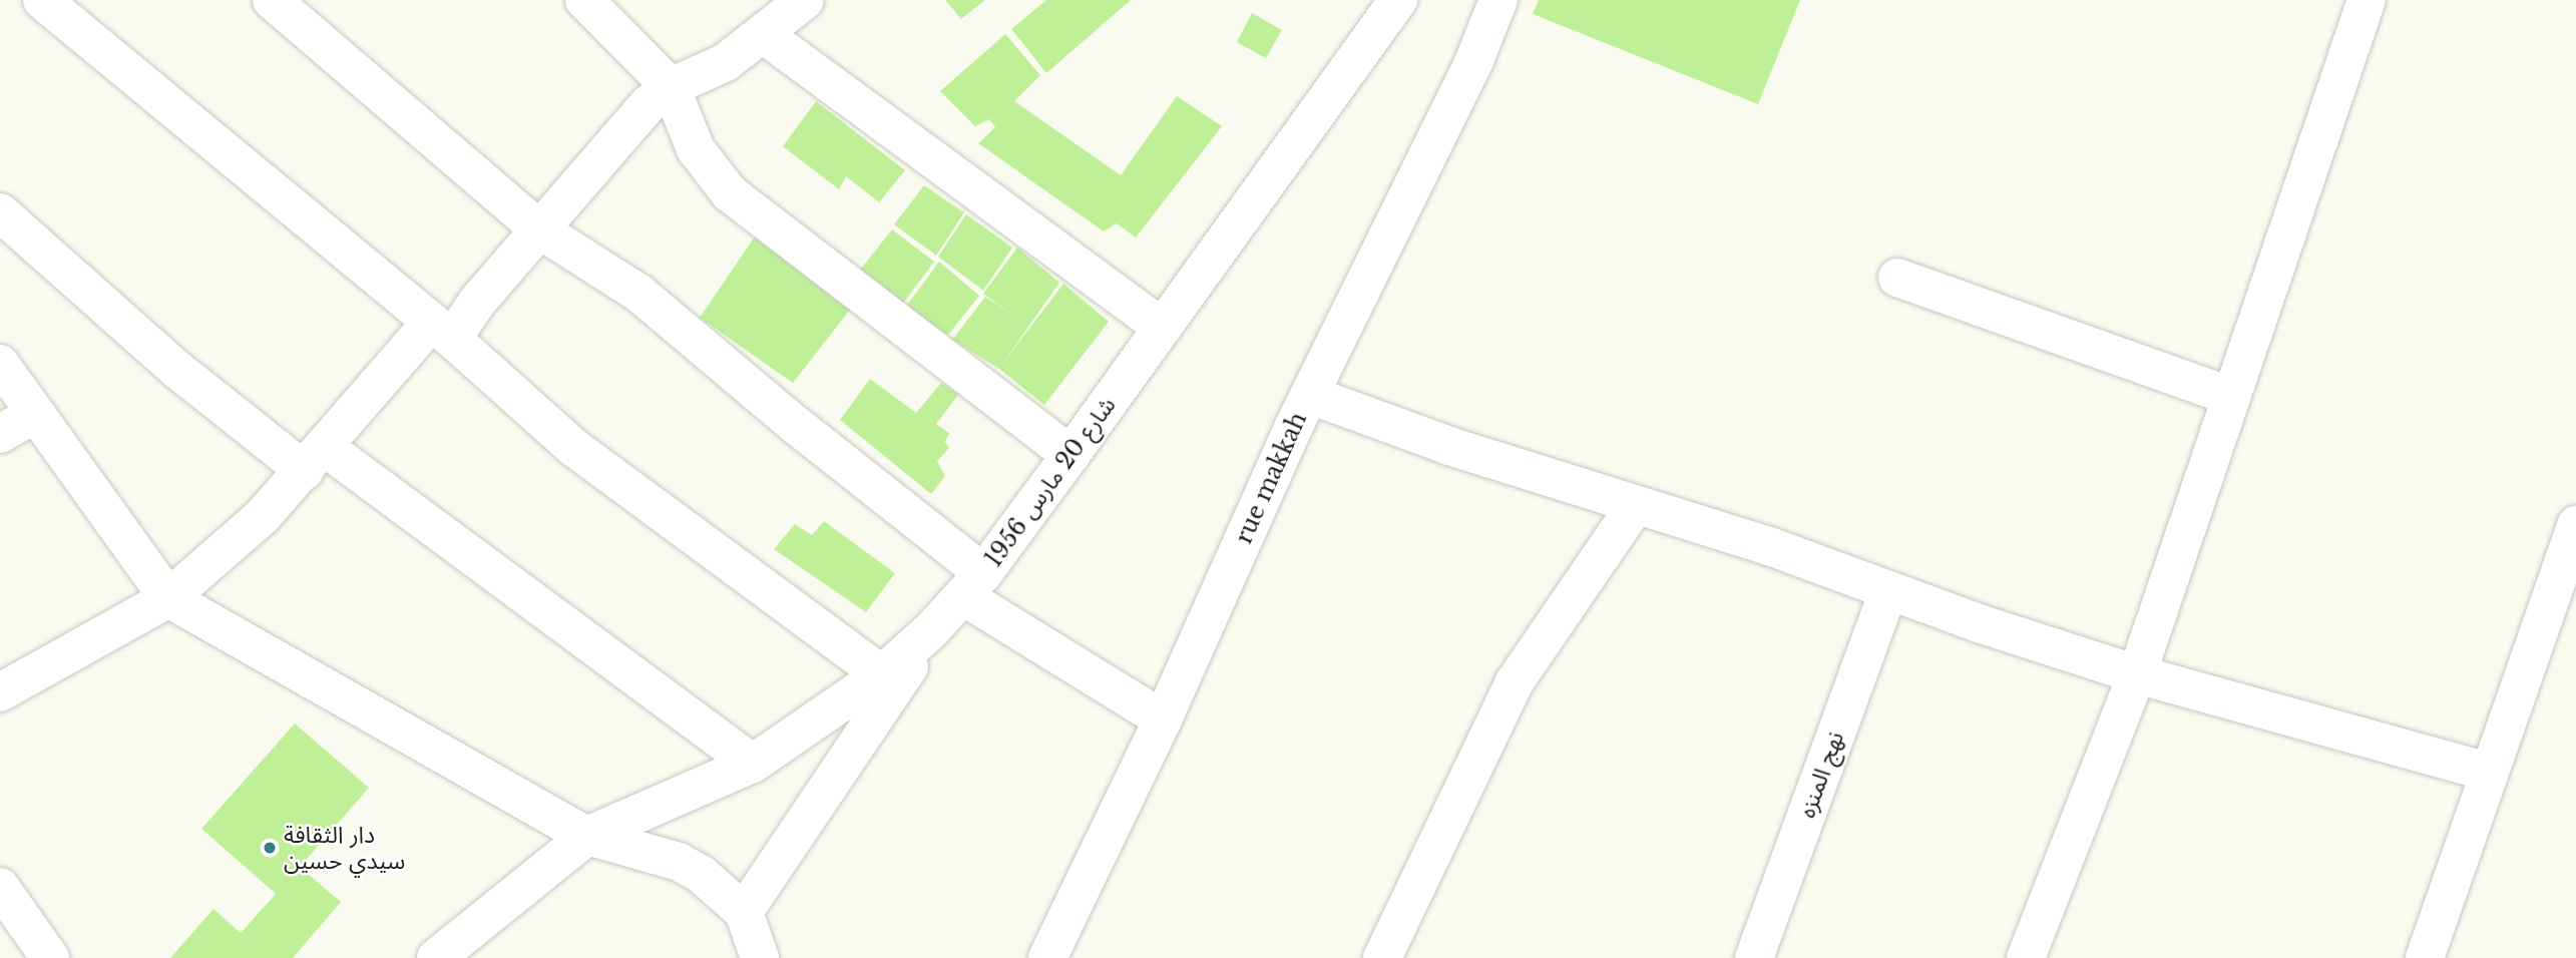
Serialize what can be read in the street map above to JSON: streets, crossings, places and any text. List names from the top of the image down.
{
  "streets": {
    "street": ["rue makkah", "شارع 20 مارس 1956", "نهج المنزه"]
  },
  "places": ["دار الثقافة سيدي حسين"]
}
